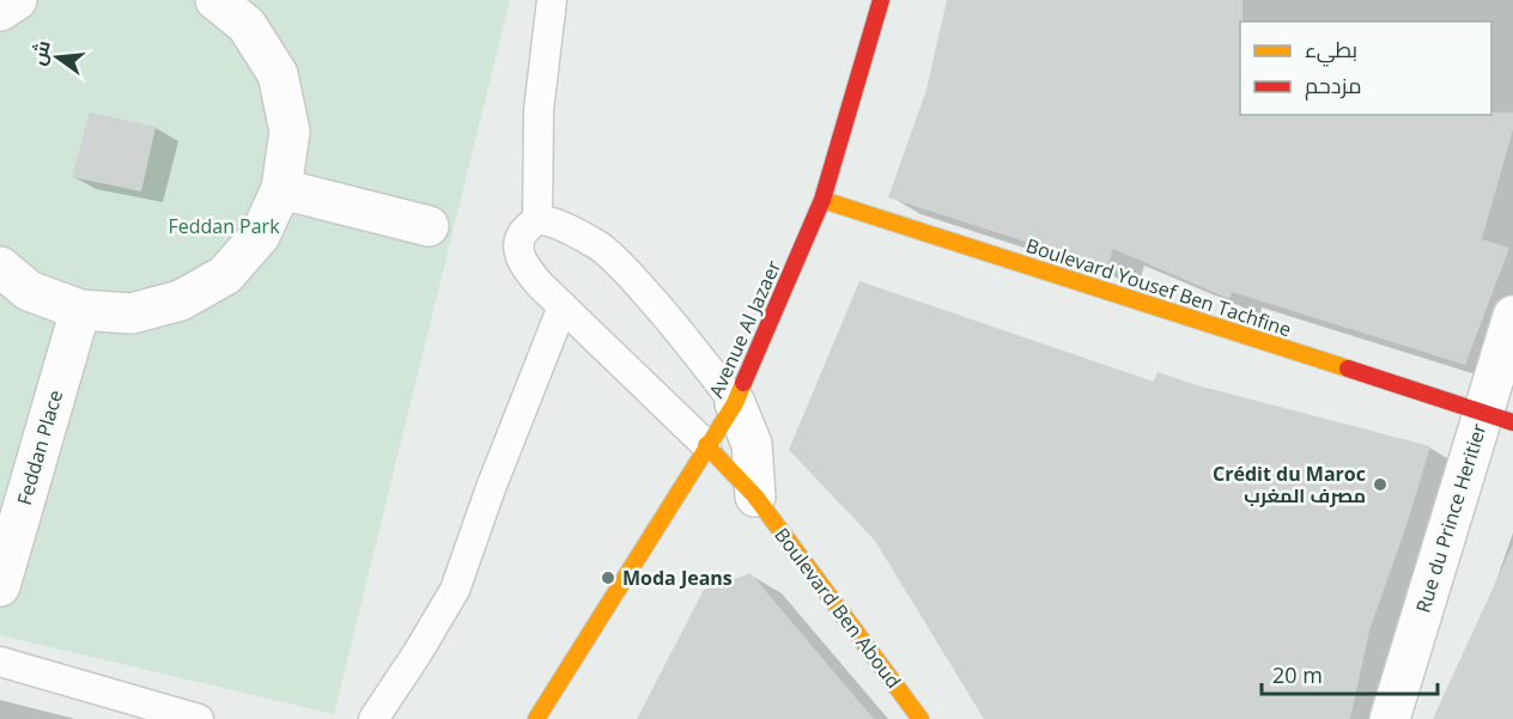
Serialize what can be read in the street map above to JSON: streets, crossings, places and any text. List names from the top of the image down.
{
  "streets": {
    "street": [
      "Boulevard Yousef Ben Tachfine",
      "Avenue Al Jazaer",
      "Feddan Place",
      "Rue du Prince Heritier",
      "Boulevard Ben Aboud"
    ]
  },
  "crossings": [
    ["Boulevard Yousef Ben Tachfine", "Avenue Al Jazaer"],
    ["Boulevard Yousef Ben Tachfine", "Rue du Prince Heritier"],
    ["Avenue Al Jazaer", "Boulevard Ben Aboud"]
  ],
  "parks": ["Feddan Park"],
  "places": ["Crédit du Maroc مصرف المغرب", "Moda Jeans"],
  "legend": ["بطيء", "مزدحم"],
  "scale_bar": "20 m",
  "north": "left"
}
